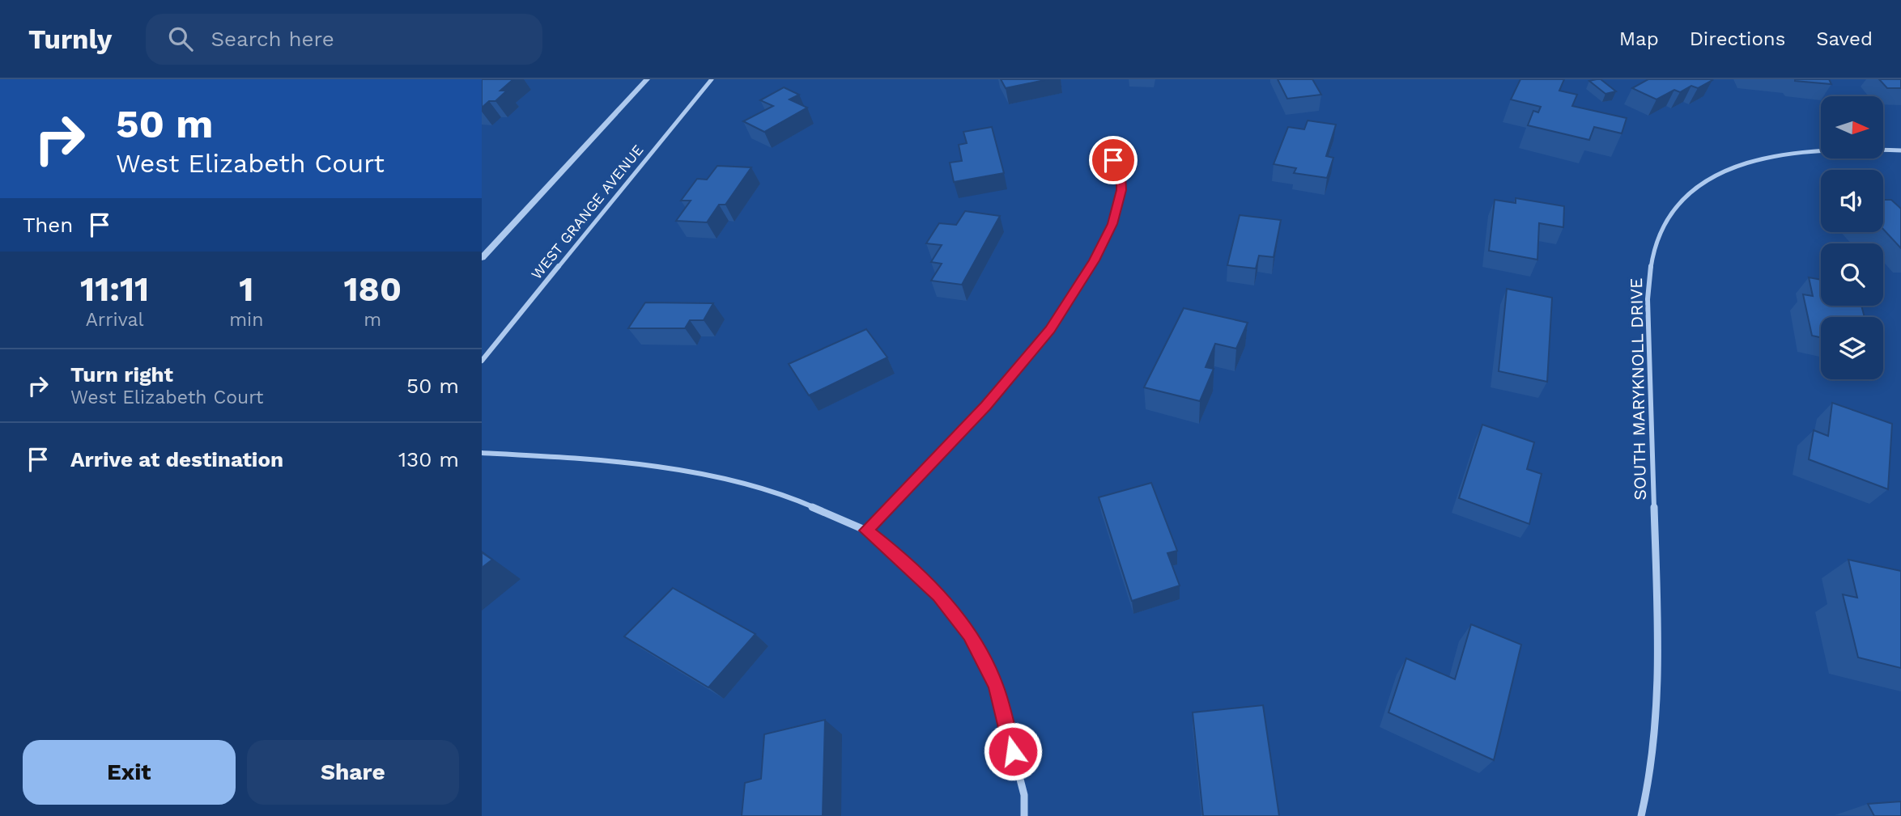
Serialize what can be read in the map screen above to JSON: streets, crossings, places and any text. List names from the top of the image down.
{
  "streets": {
    "street": ["WEST GRANGE AVENUE", "SOUTH MARYKNOLL DRIVE"]
  },
  "north": "right",
  "page": {
    "header": "Turnly",
    "search": "Search here",
    "nav": ["Map", "Directions", "Saved"],
    "turn": ["50 m", "West Elizabeth Court"],
    "then": "Then",
    "eta": [
      "11:11",
      "Arrival",
      "1",
      "min",
      "180",
      "m"
    ],
    "list": [
      {
        "name": "Turn right",
        "note": "West Elizabeth Court",
        "value": "50 m"
      },
      {
        "name": "Arrive at destination",
        "value": "130 m"
      }
    ],
    "buttons": ["Exit", "Share"]
  }
}
